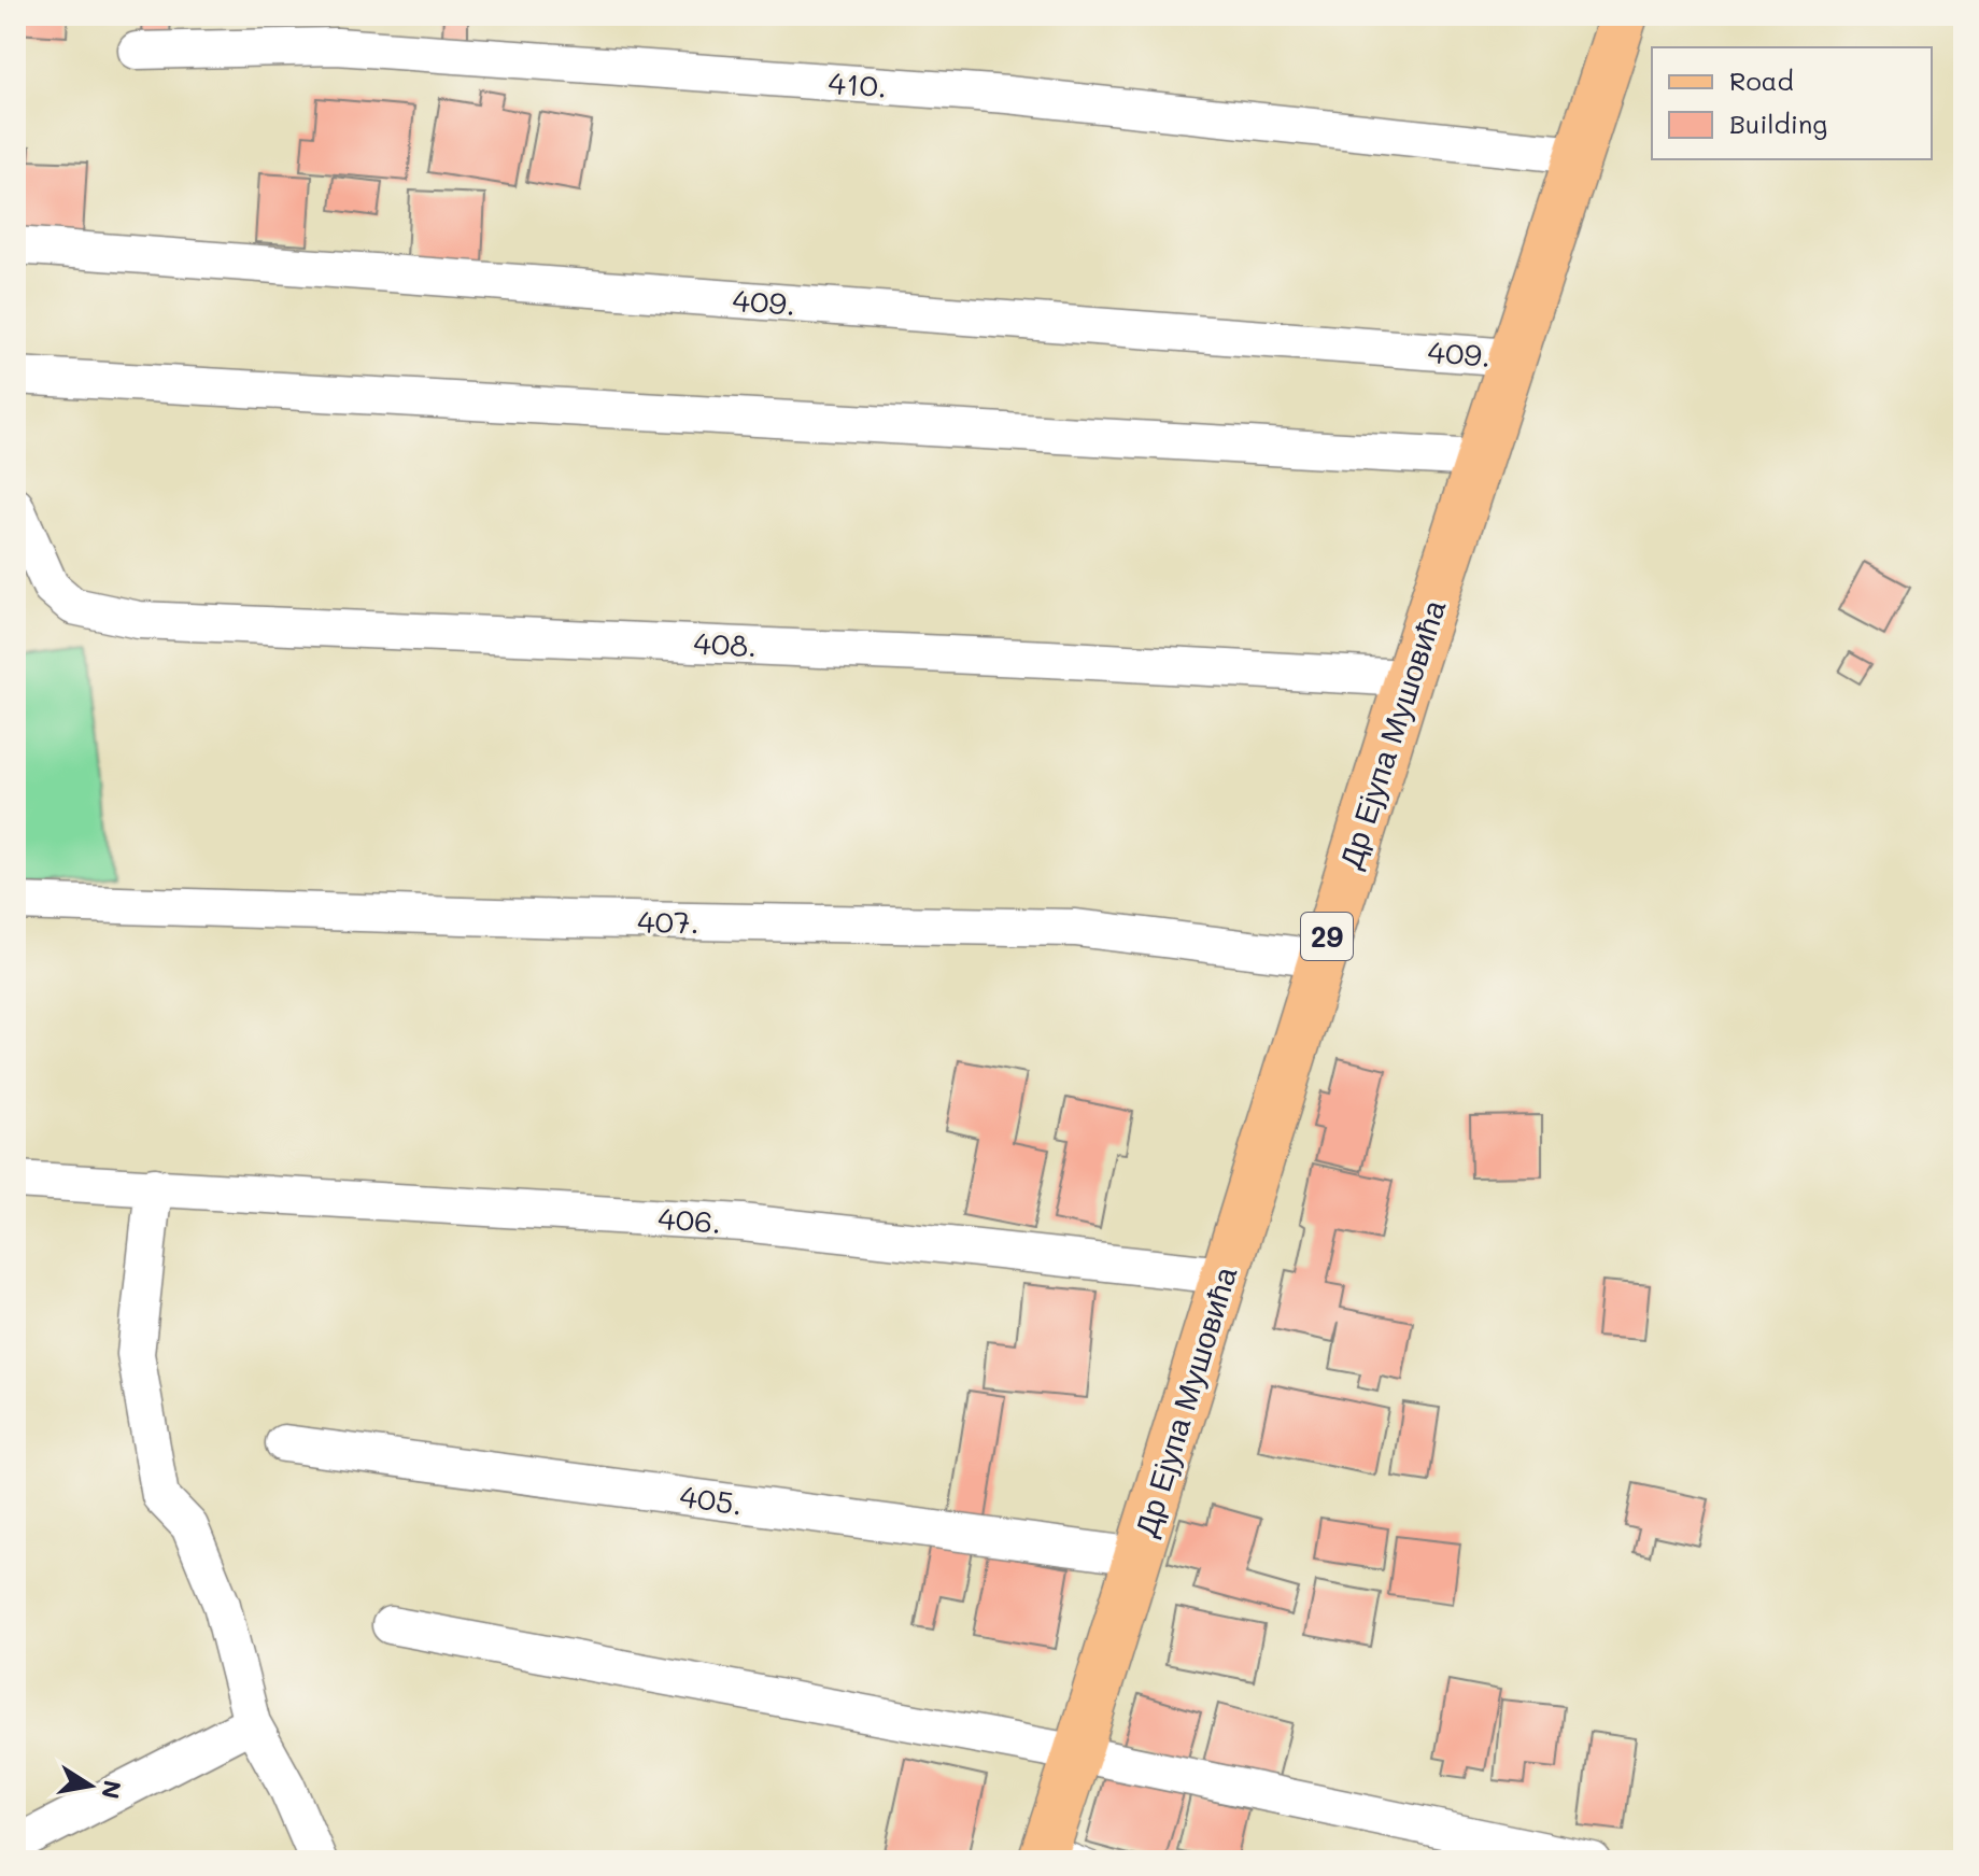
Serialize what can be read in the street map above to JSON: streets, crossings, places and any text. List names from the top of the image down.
{
  "streets": {
    "main road": ["Др Ејупа Мушовића", "29"],
    "street": [
      "410.",
      "409.",
      "408.",
      "407.",
      "406.",
      "405."
    ]
  },
  "crossings": [
    ["410.", "Др Ејупа Мушовића"],
    ["409.", "Др Ејупа Мушовића"],
    ["408.", "Др Ејупа Мушовића"],
    ["Др Ејупа Мушовића", "407."],
    ["Др Ејупа Мушовића", "406."],
    ["Др Ејупа Мушовића", "405."]
  ],
  "legend": ["Road", "Building"],
  "north": "right"
}
